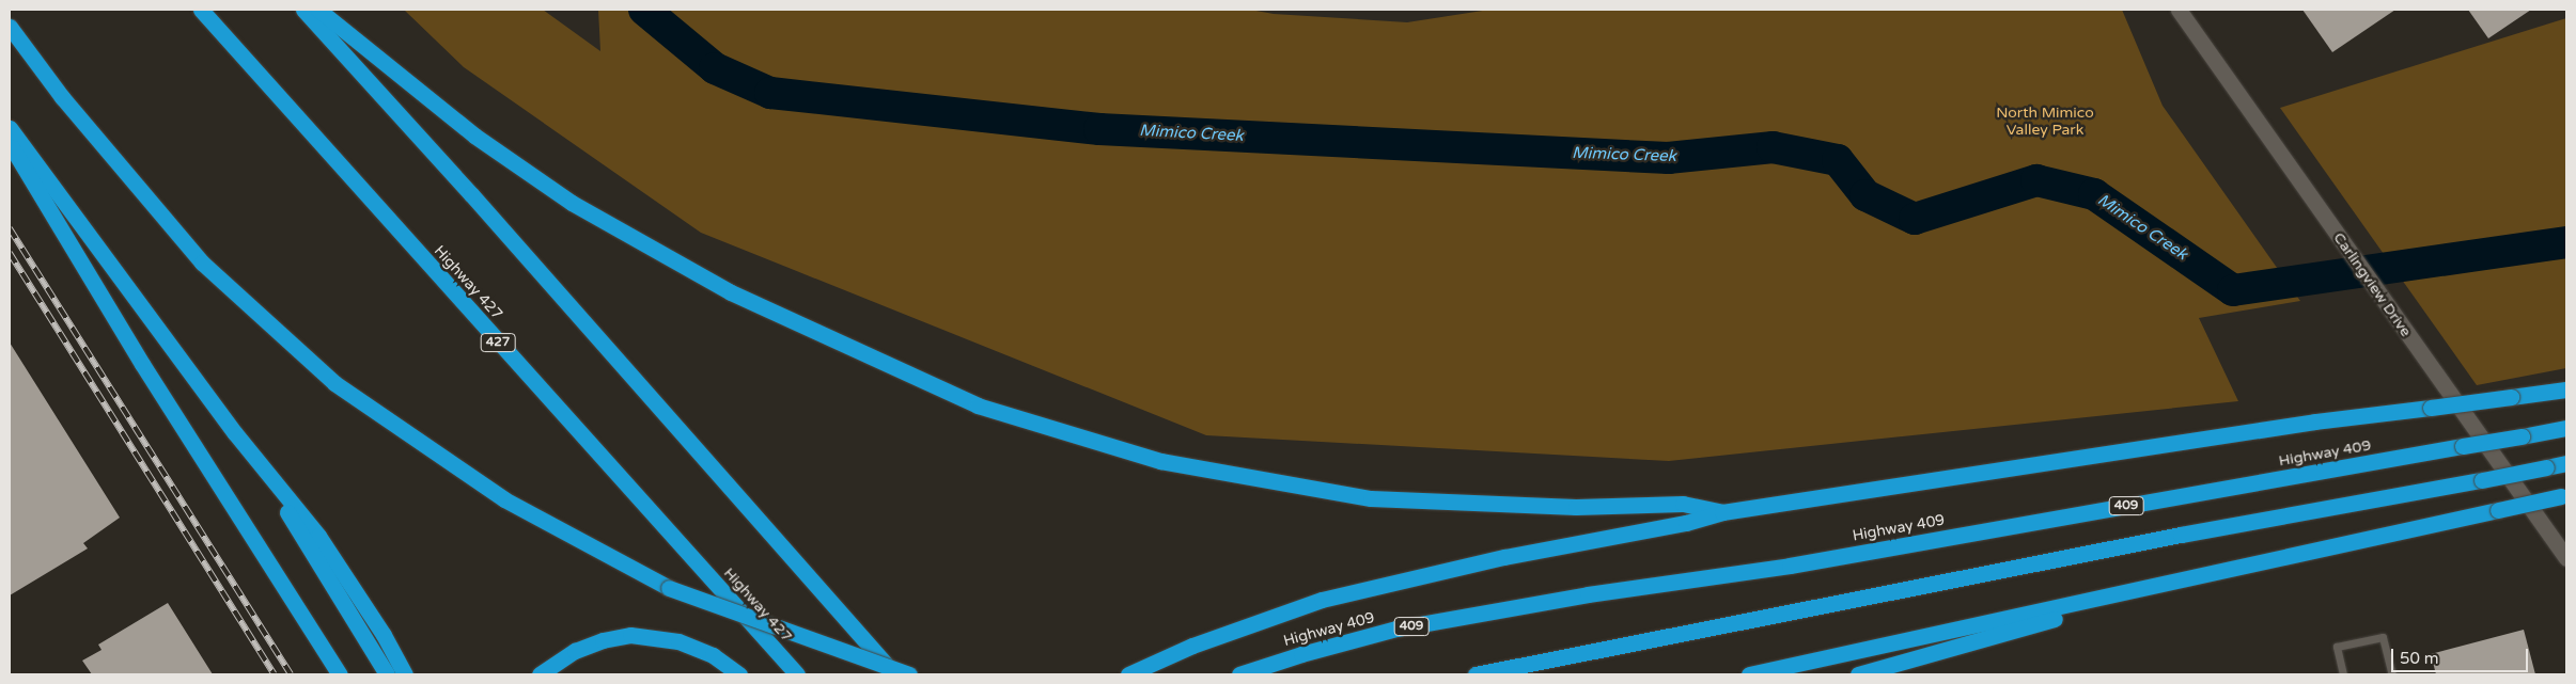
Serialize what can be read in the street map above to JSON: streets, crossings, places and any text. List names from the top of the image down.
{
  "streets": {
    "highway": [
      "Highway 427",
      "427",
      "Highway 409",
      "409"
    ],
    "main road": ["Carlingview Drive"]
  },
  "water": ["Mimico Creek"],
  "parks": ["North Mimico Valley Park"],
  "scale_bar": "50 m"
}
